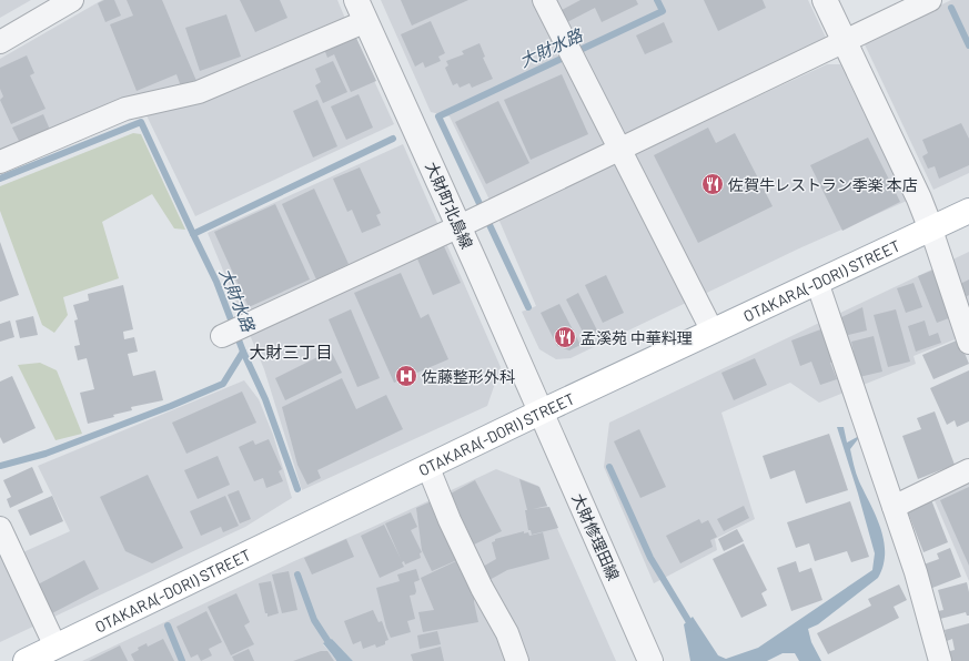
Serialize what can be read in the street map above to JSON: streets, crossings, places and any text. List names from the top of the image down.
{
  "streets": {
    "main road": ["OTAKARA(-DORI) STREET"],
    "street": ["大財町北島線", "大財修理田線"]
  },
  "crossings": [
    ["大財町北島線", "OTAKARA(-DORI) STREET"],
    ["大財町北島線", "大財修理田線"],
    ["OTAKARA(-DORI) STREET", "大財修理田線"]
  ],
  "districts": ["大財三丁目"],
  "water": ["大財水路"],
  "places": {
    "restaurant": ["佐賀牛レストラン季楽 本店", "孟溪苑 中華料理"],
    "hospital": ["佐藤整形外科"]
  }
}
